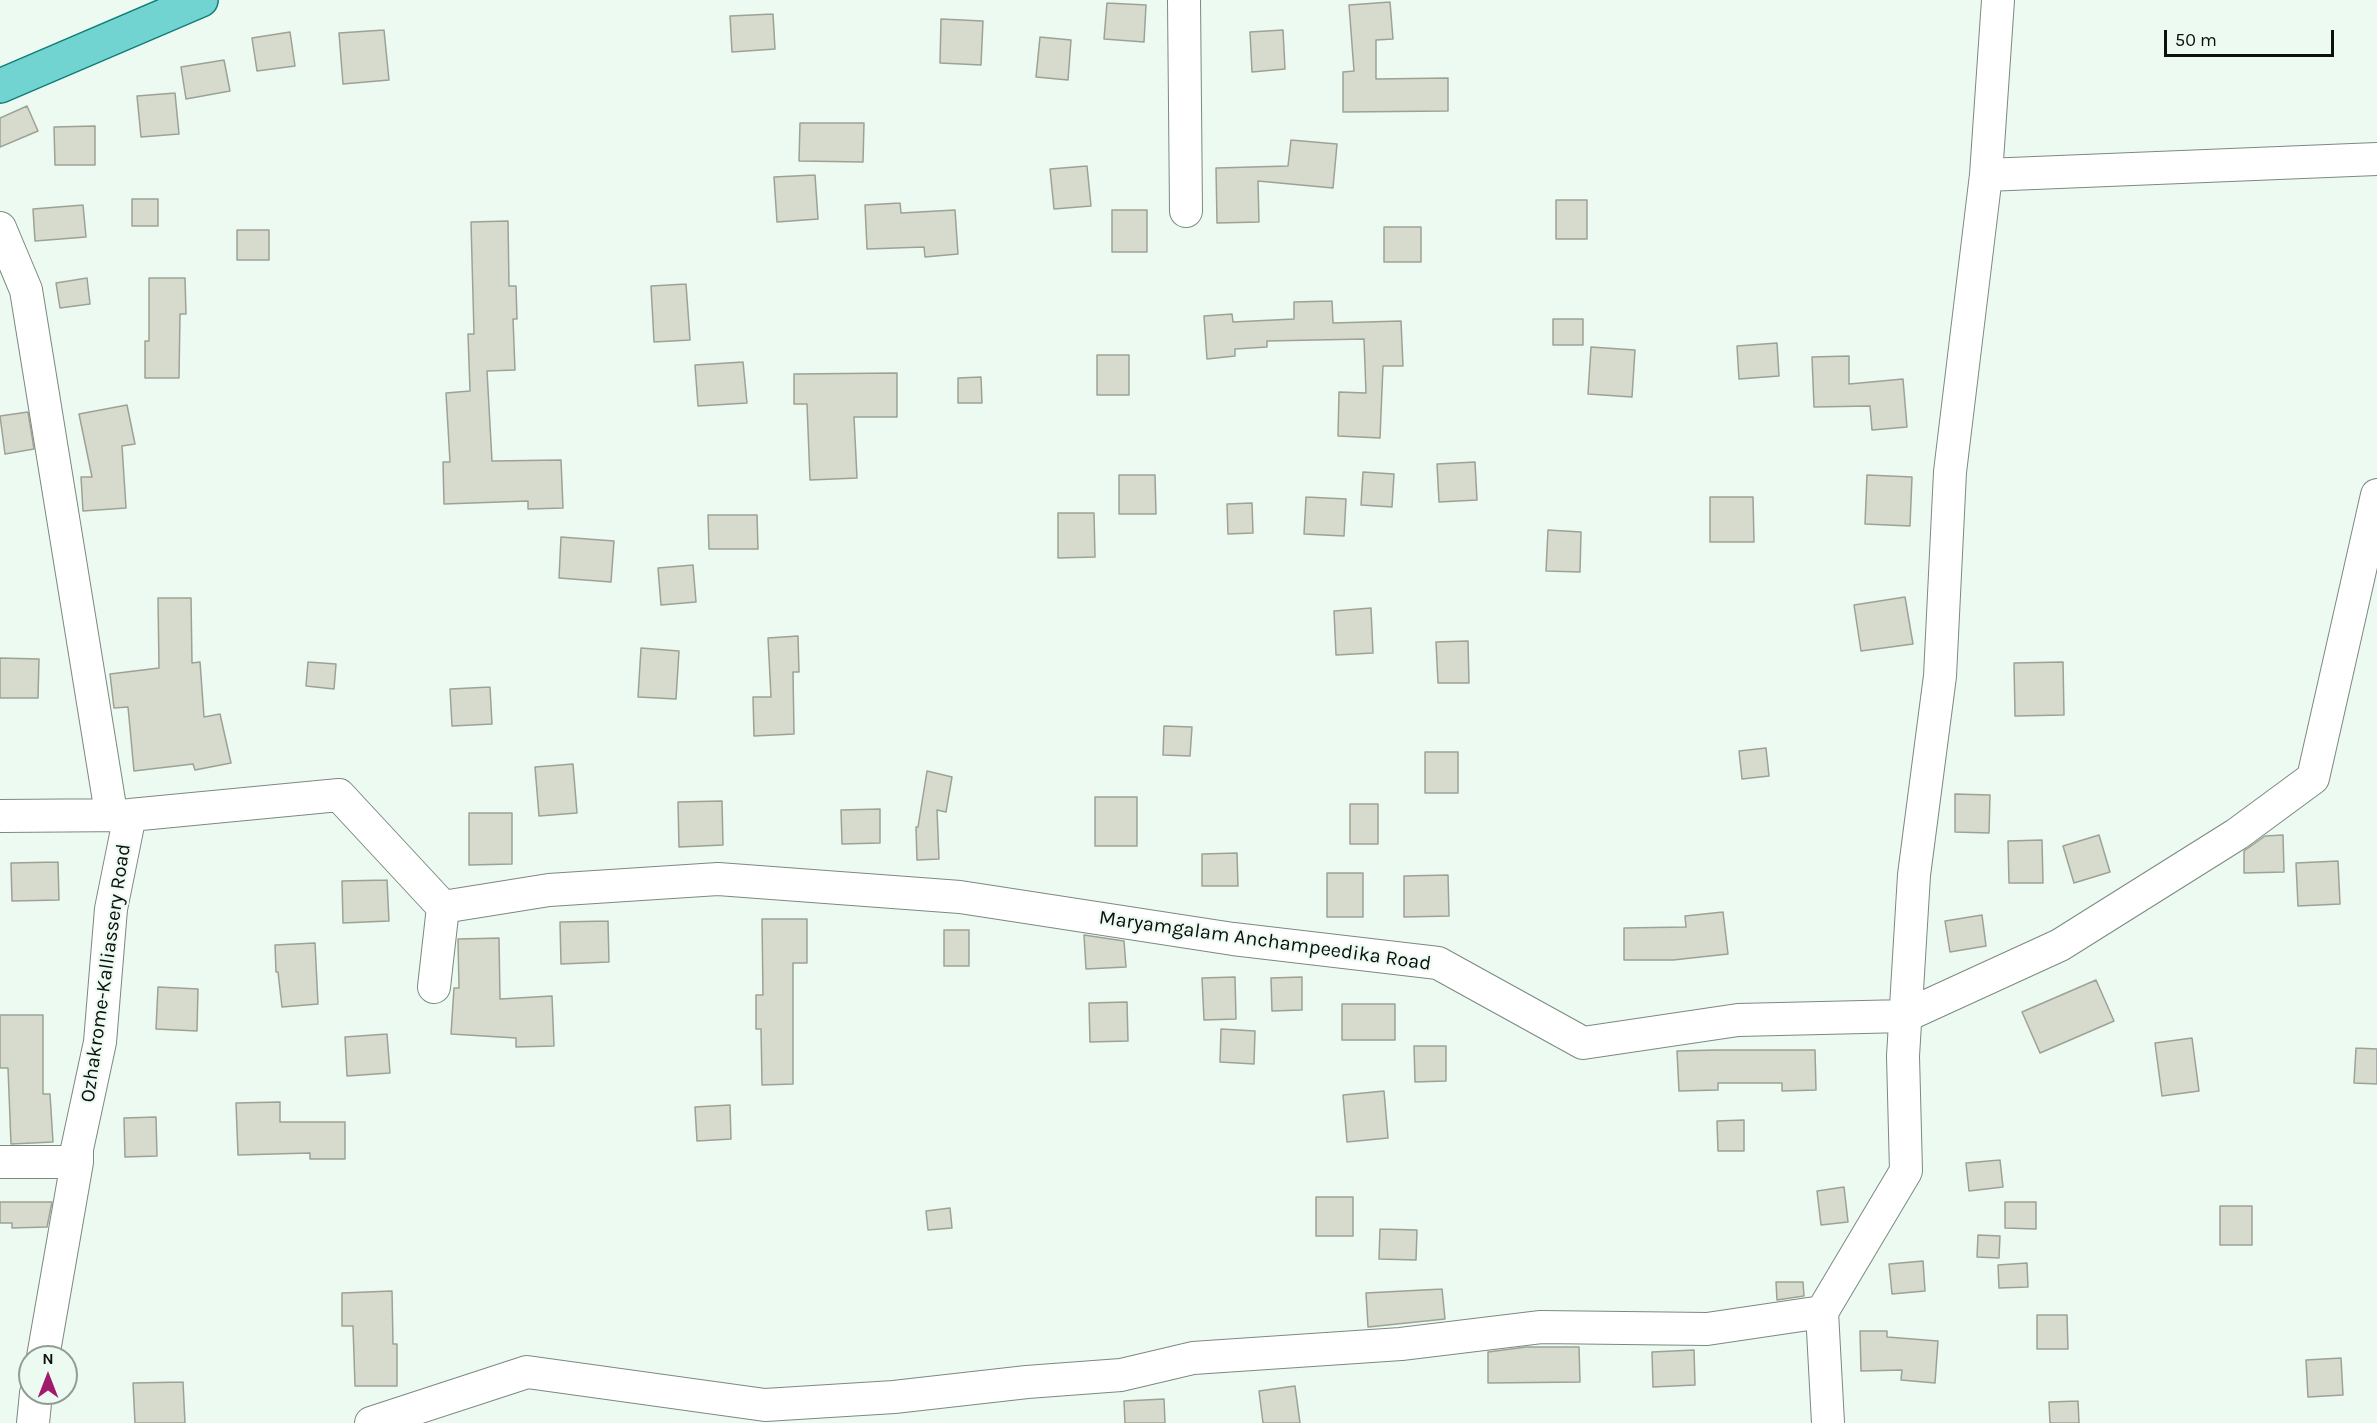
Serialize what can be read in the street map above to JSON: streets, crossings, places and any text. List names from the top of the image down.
{
  "streets": {
    "street": ["Maryamgalam Anchampeedika Road", "Ozhakrome-Kalliassery Road"]
  },
  "scale_bar": "50 m",
  "north": "top"
}
